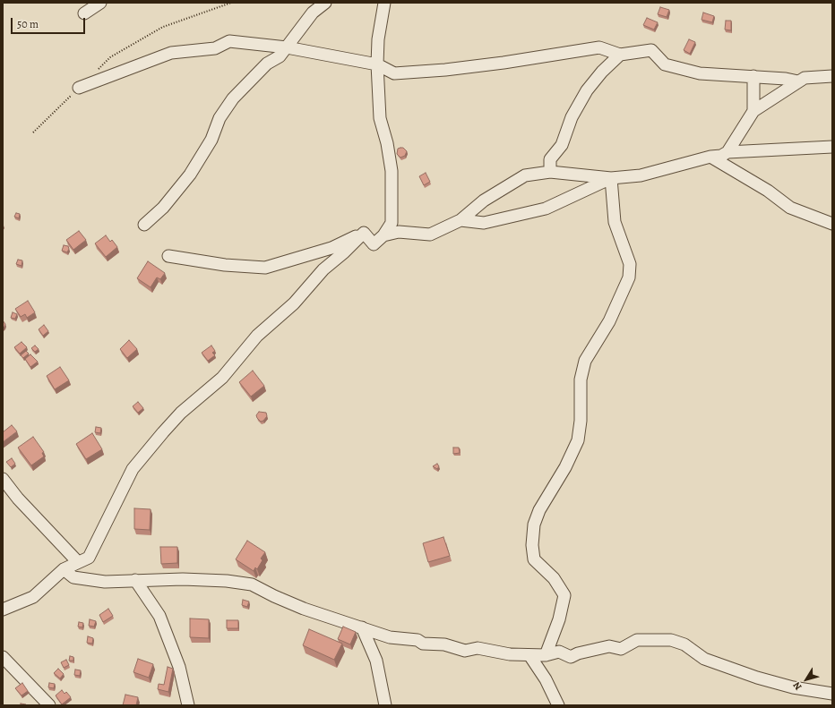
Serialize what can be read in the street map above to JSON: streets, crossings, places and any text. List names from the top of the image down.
{
  "scale_bar": "50 m",
  "north": "bottom left"
}
